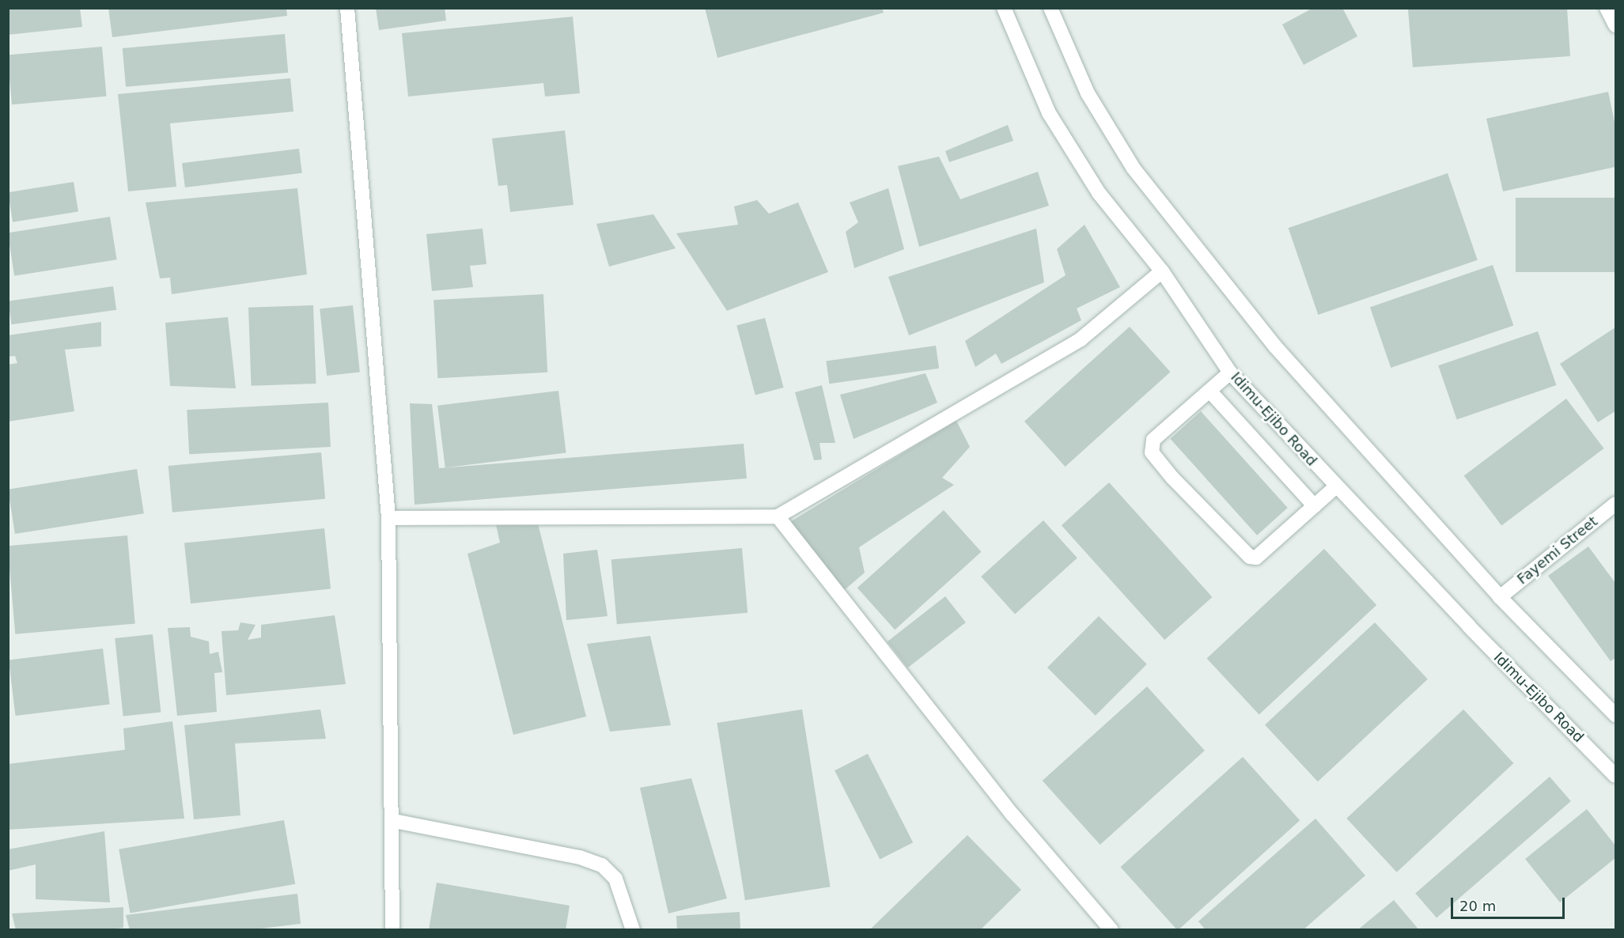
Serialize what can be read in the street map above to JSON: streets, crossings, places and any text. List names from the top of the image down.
{
  "streets": {
    "street": ["Idimu-Ejibo Road", "Fayemi Street"]
  },
  "scale_bar": "20 m"
}
